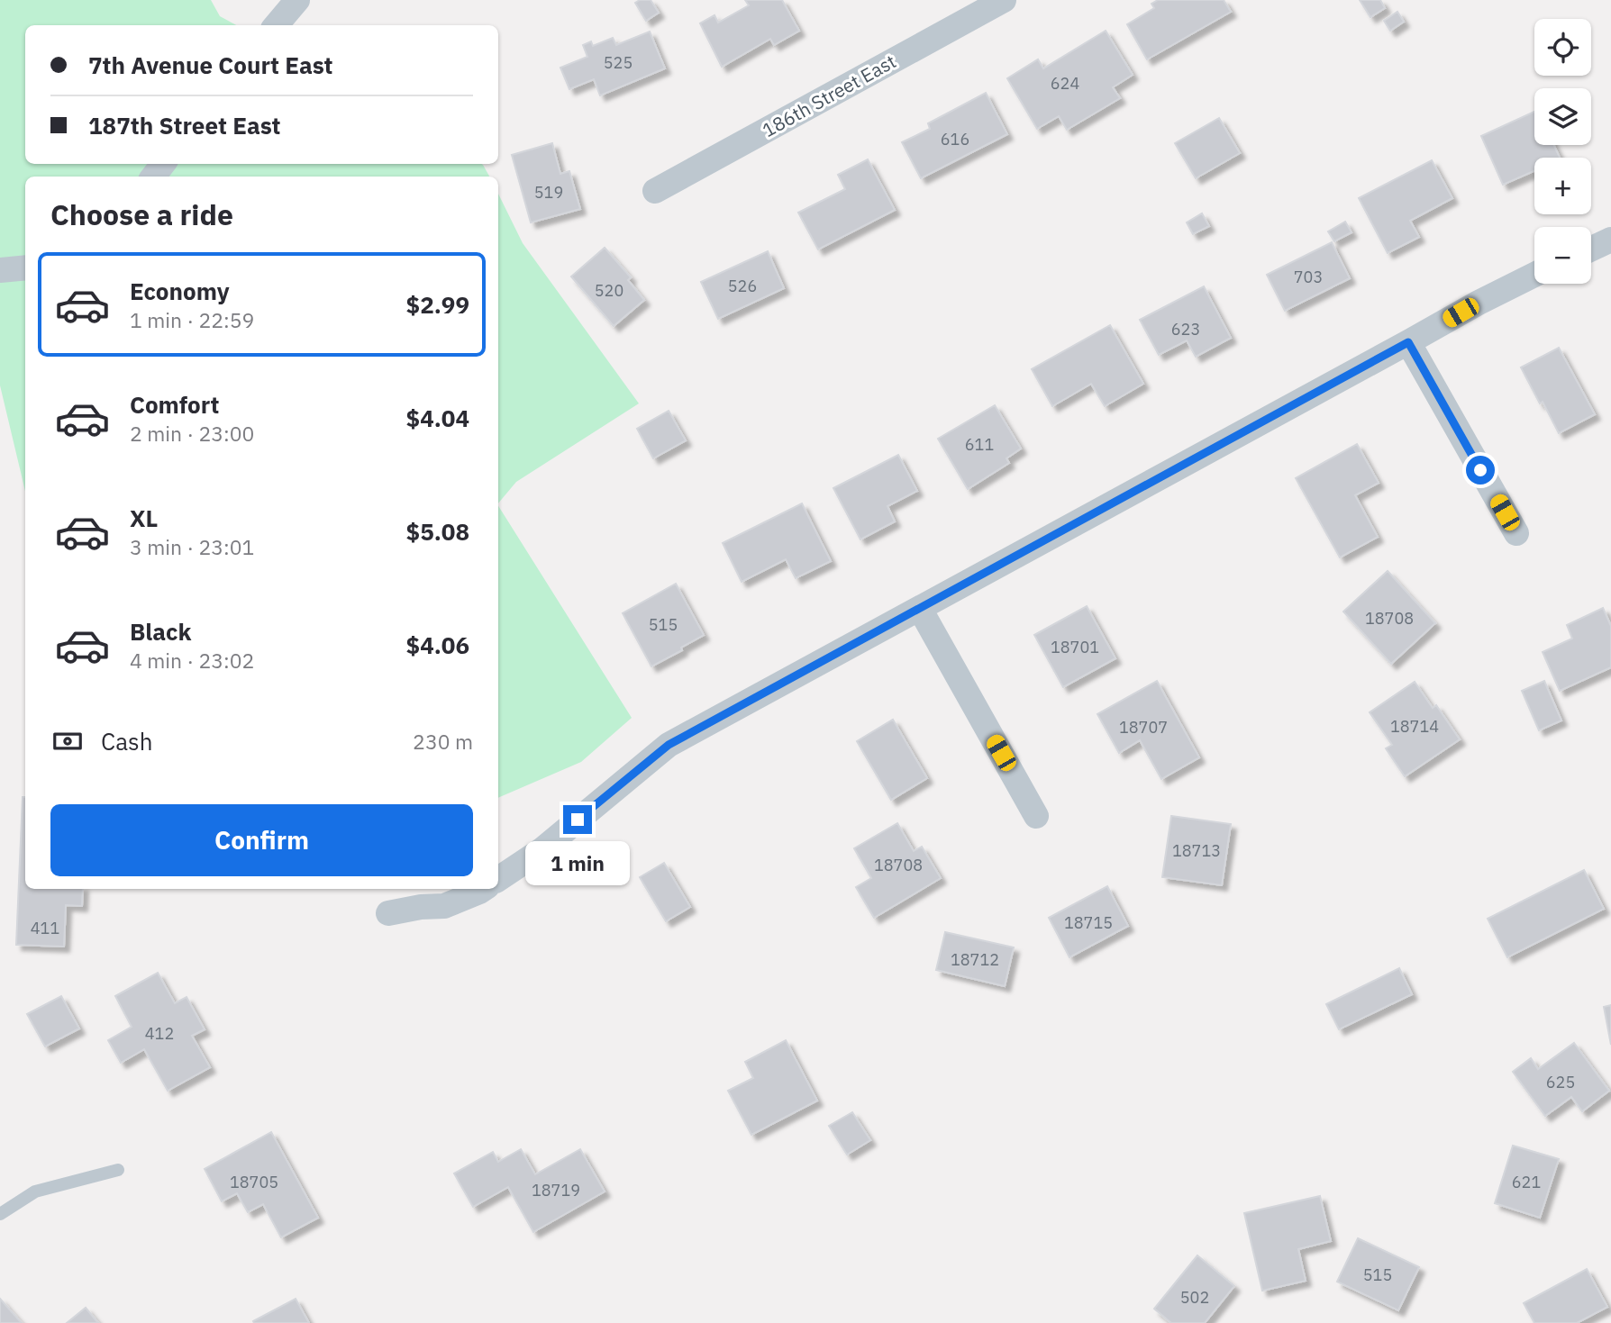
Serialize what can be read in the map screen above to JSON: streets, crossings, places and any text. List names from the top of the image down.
{
  "streets": {
    "street": ["186th Street East"]
  },
  "house_numbers": [
    "525",
    "624",
    "616",
    "519",
    "703",
    "526",
    "520",
    "623",
    "611",
    "18708",
    "515",
    "18701",
    "18714",
    "18707",
    "18713",
    "18708",
    "18715",
    "411",
    "18712",
    "412",
    "625",
    "18705",
    "621",
    "18719",
    "515",
    "502"
  ],
  "page": {
    "map_buttons": ["+", "−"],
    "banner": ["7th Avenue Court East", "187th Street East"],
    "heading": "Choose a ride",
    "list": [
      {
        "name": "Economy",
        "note": "1 min · 22:59",
        "value": "$2.99"
      },
      {
        "name": "Comfort",
        "note": "2 min · 23:00",
        "value": "$4.04"
      },
      {
        "name": "XL",
        "note": "3 min · 23:01",
        "value": "$5.08"
      },
      {
        "name": "Black",
        "note": "4 min · 23:02",
        "value": "$4.06"
      }
    ],
    "pay": ["Cash", "230 m"],
    "buttons": "Confirm",
    "bubble": "1 min"
  }
}
